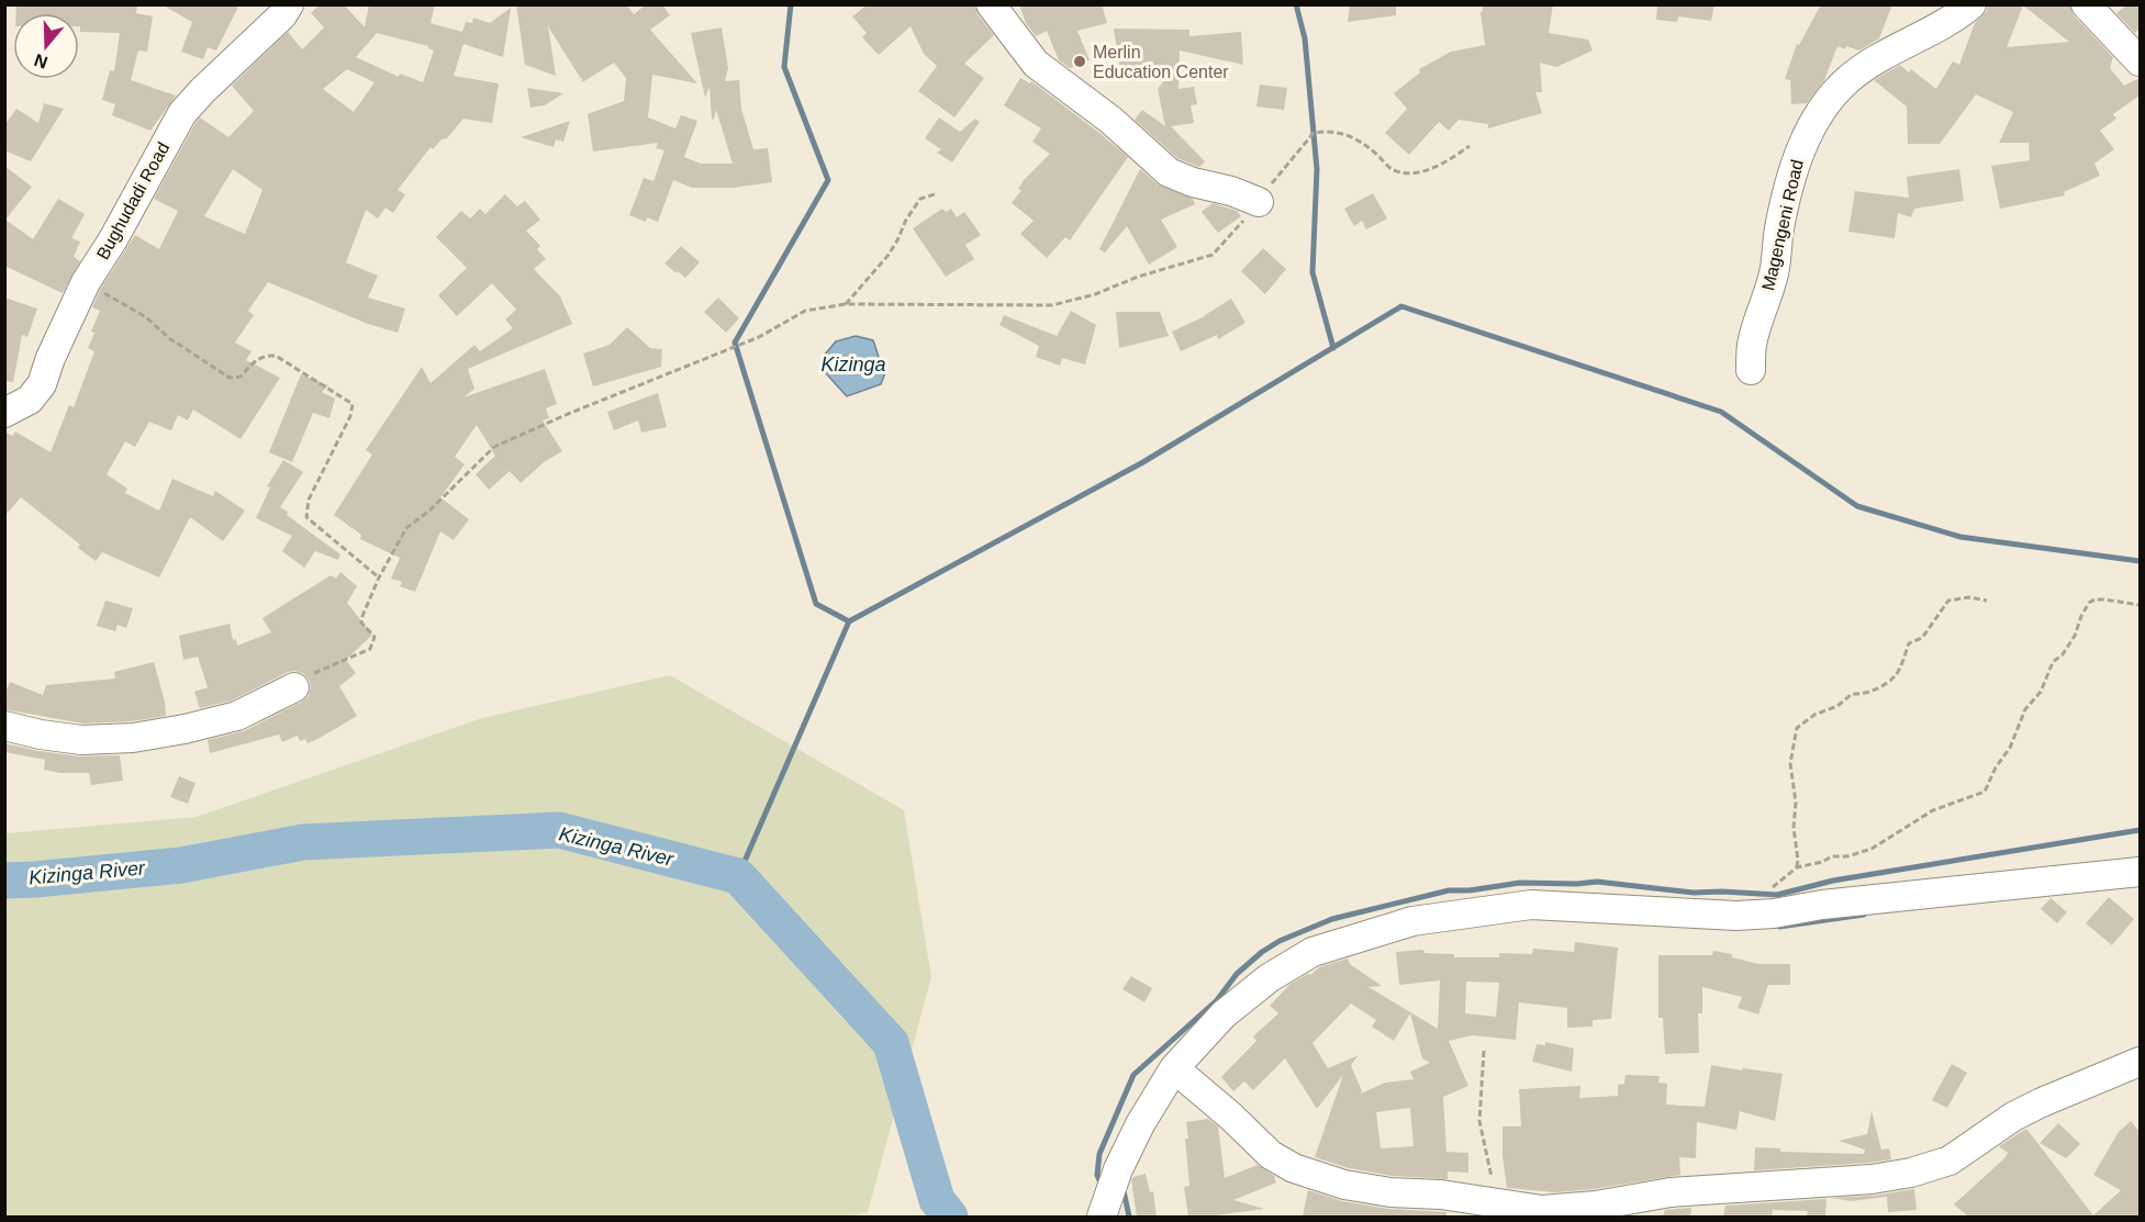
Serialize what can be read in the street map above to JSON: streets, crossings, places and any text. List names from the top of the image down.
{
  "streets": {
    "street": ["Bughudadi Road", "Magengeni Road"]
  },
  "water": ["Kizinga", "Kizinga River"],
  "places": ["Merlin Education Center"],
  "north": "bottom"
}
